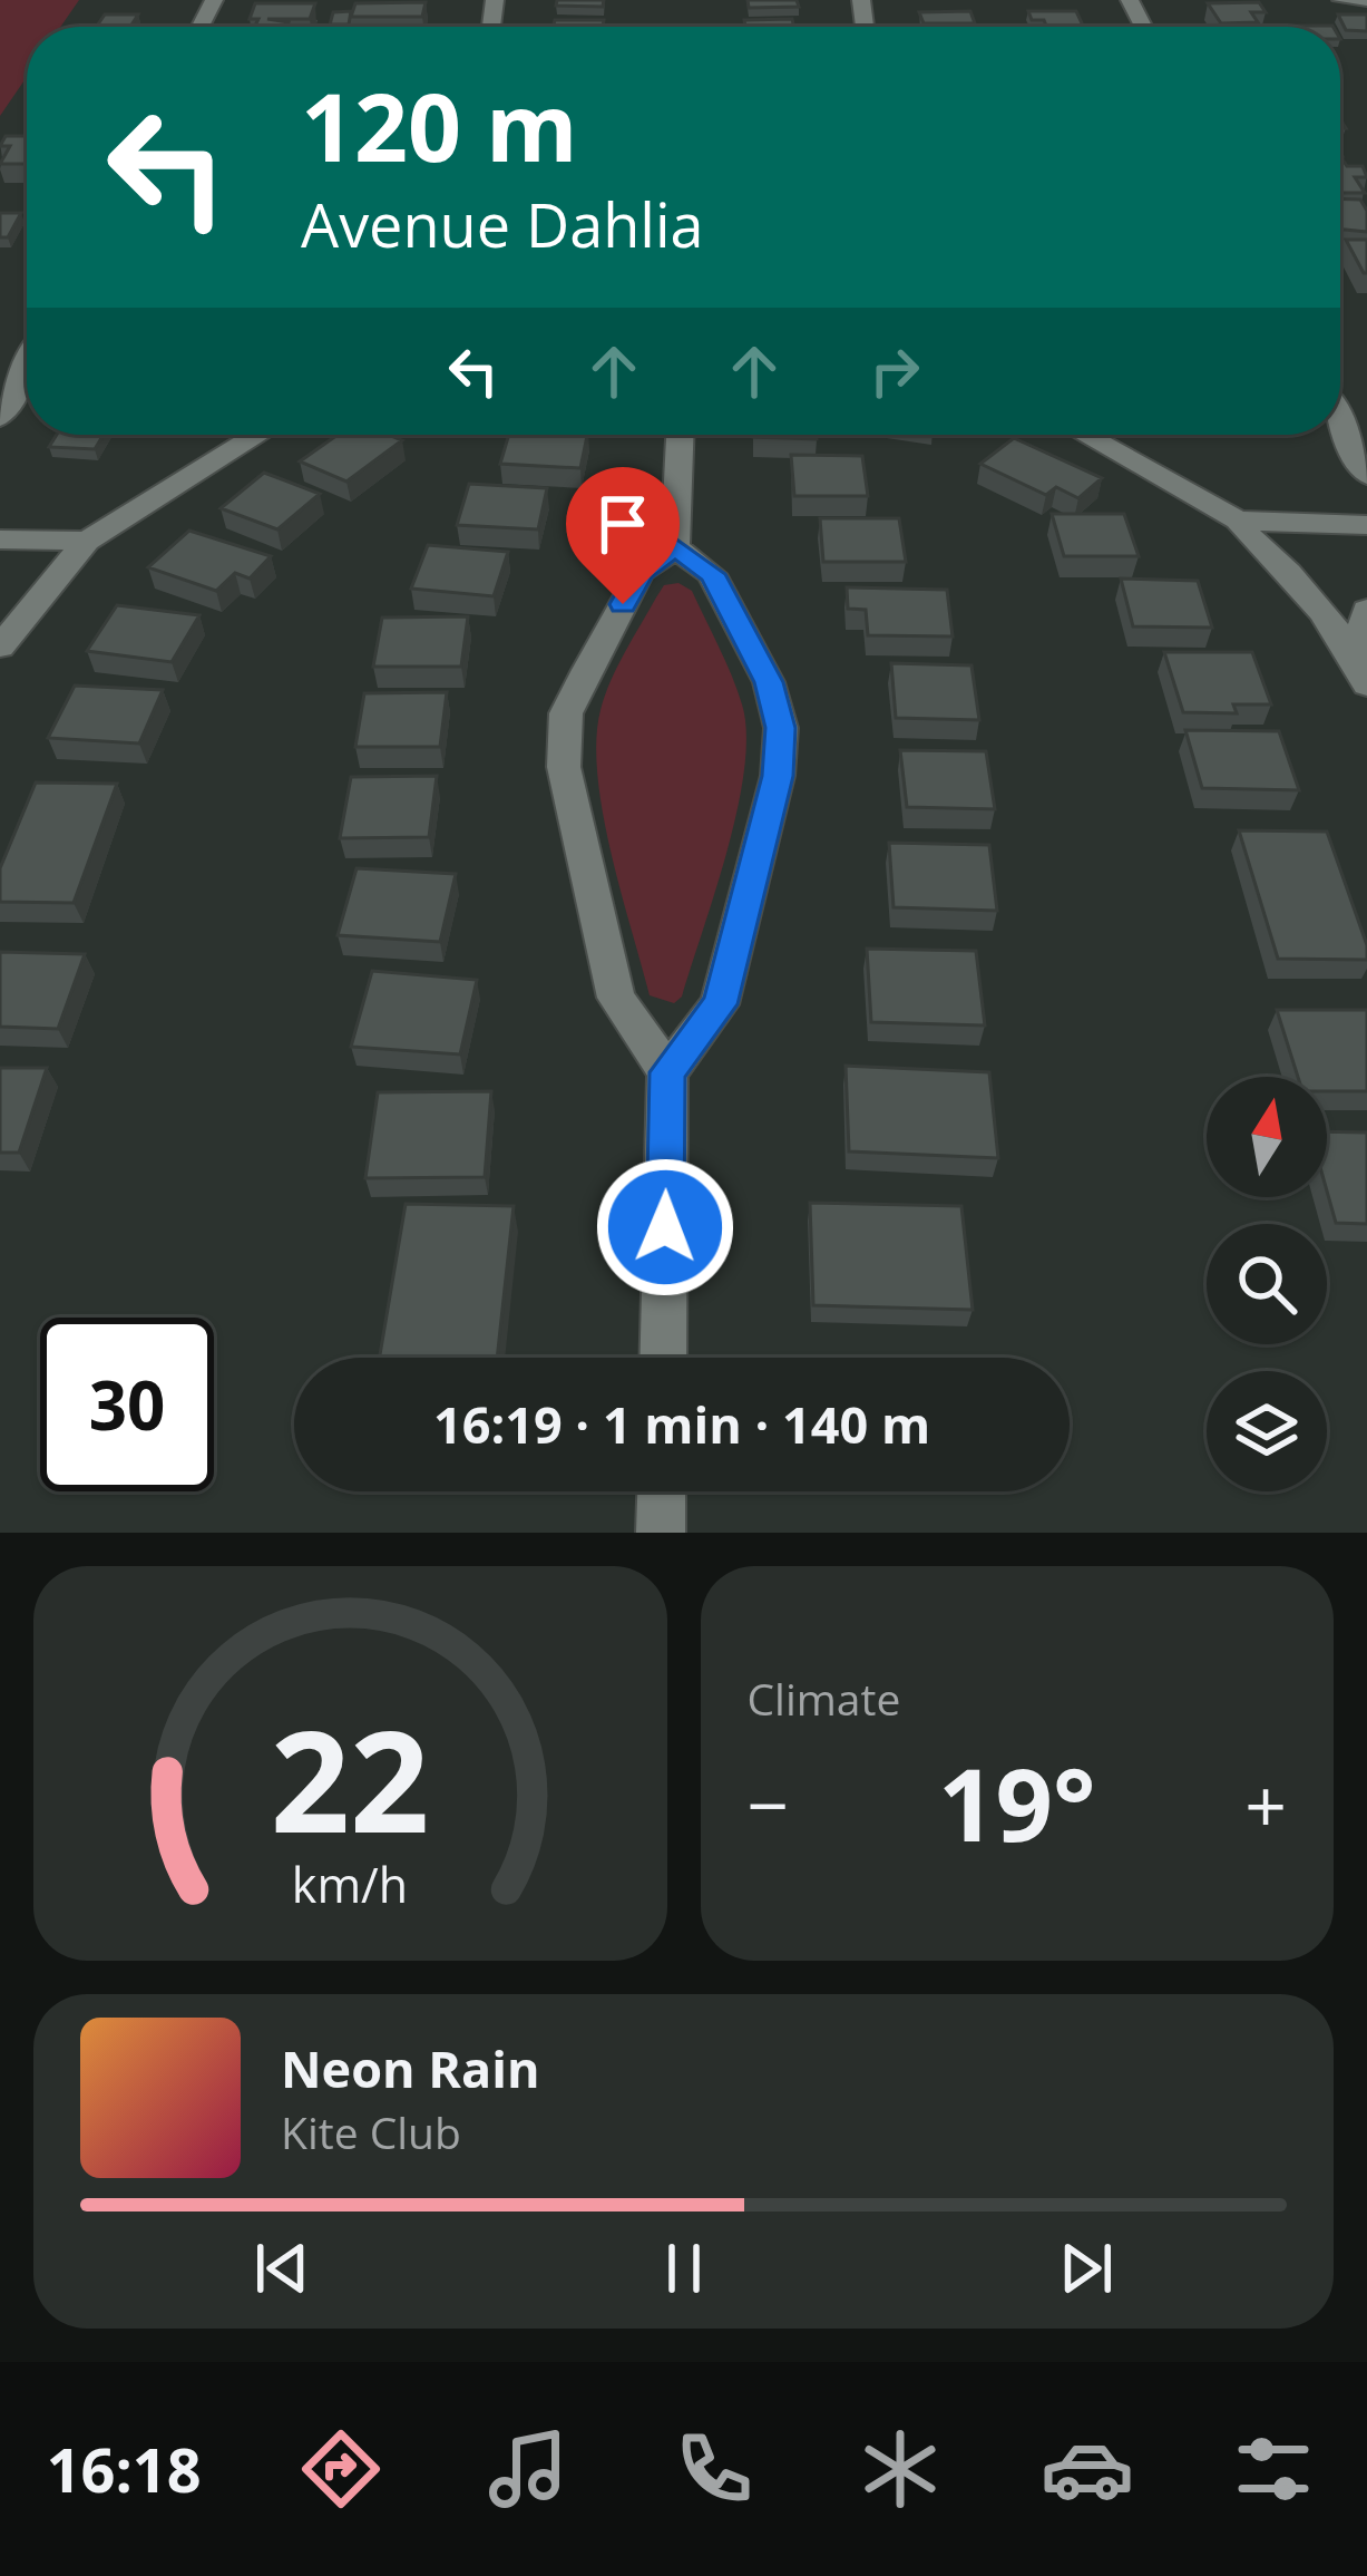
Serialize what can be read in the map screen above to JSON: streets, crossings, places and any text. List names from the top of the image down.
{
  "north": "top",
  "page": {
    "turn": ["120 m", "Avenue Dahlia"],
    "limit": "30",
    "trip": "16:19 · 1 min · 140 m",
    "tile": "Climate",
    "heat": ["−", "19°", "+"],
    "song": ["Neon Rain", "Kite Club"],
    "tabs": "16:18",
    "gauge": ["22", "km/h"]
  }
}
